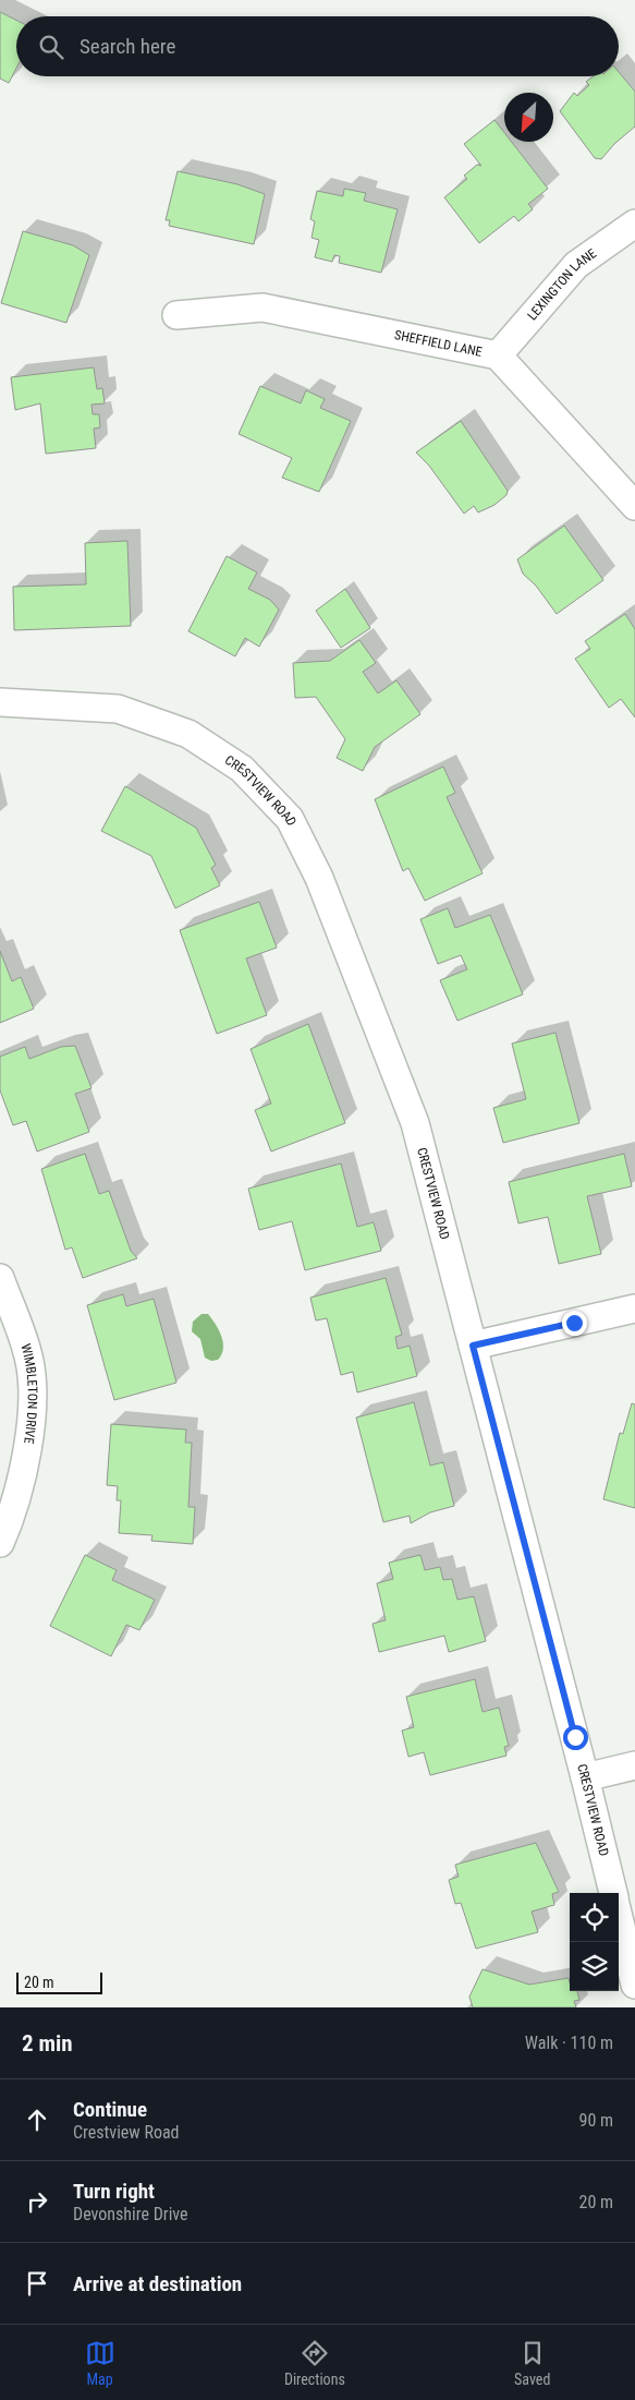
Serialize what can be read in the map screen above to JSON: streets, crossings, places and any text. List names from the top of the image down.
{
  "streets": {
    "street": [
      "LEXINGTON LANE",
      "SHEFFIELD LANE",
      "CRESTVIEW ROAD",
      "WIMBLETON DRIVE"
    ]
  },
  "crossings": [
    ["LEXINGTON LANE", "SHEFFIELD LANE"]
  ],
  "scale_bar": "20 m",
  "north": "bottom left",
  "page": {
    "search": "Search here",
    "scale": "20 m",
    "heading": ["2 min", "Walk · 110 m"],
    "list": [
      ["Continue", "Crestview Road", "90 m"],
      ["Turn right", "Devonshire Drive", "20 m"],
      "Arrive at destination"
    ],
    "nav": ["Map", "Directions", "Saved"]
  }
}
